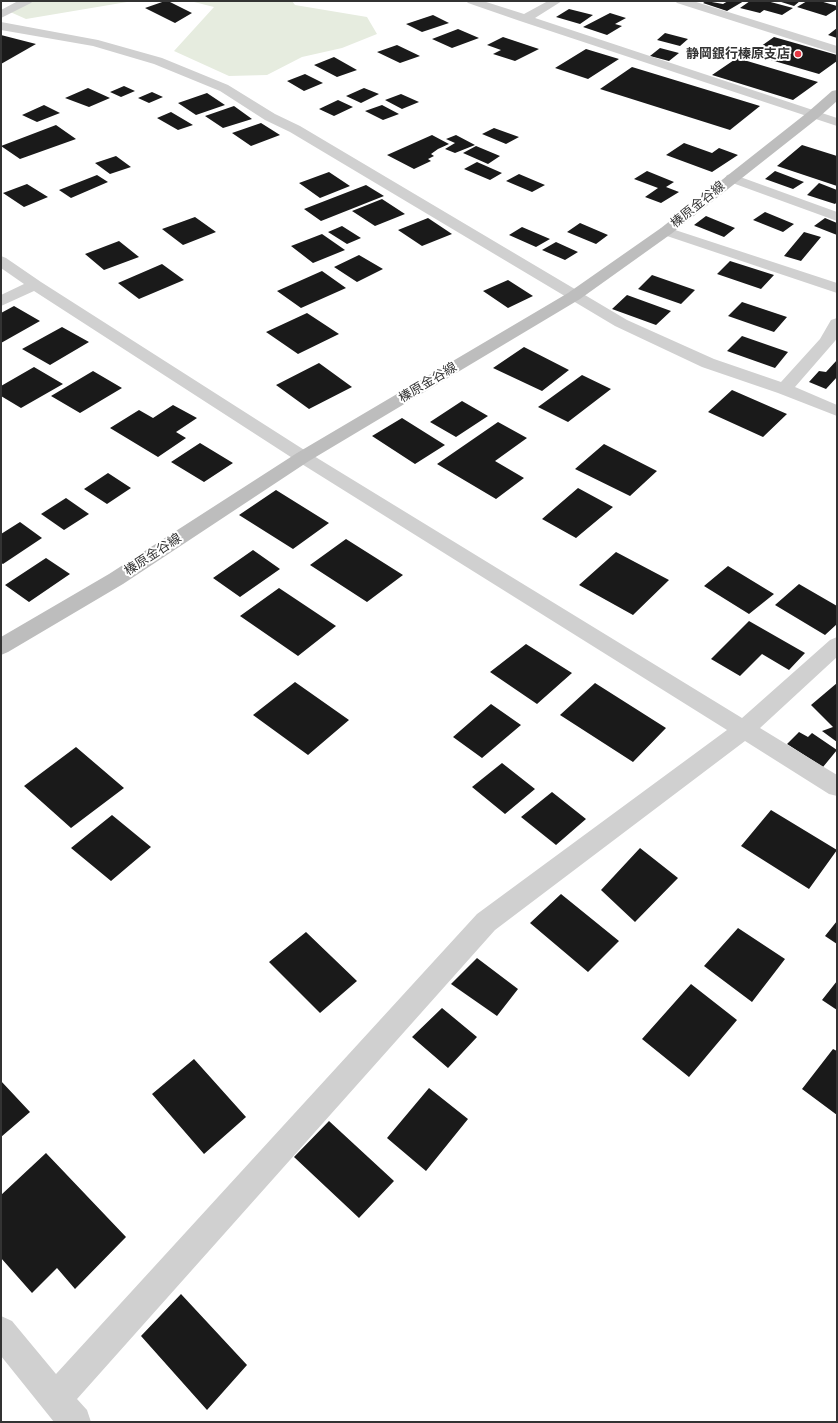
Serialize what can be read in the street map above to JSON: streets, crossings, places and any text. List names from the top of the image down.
{
  "streets": {
    "main road": ["榛原金谷線"]
  },
  "places": ["静岡銀行榛原支店"]
}
